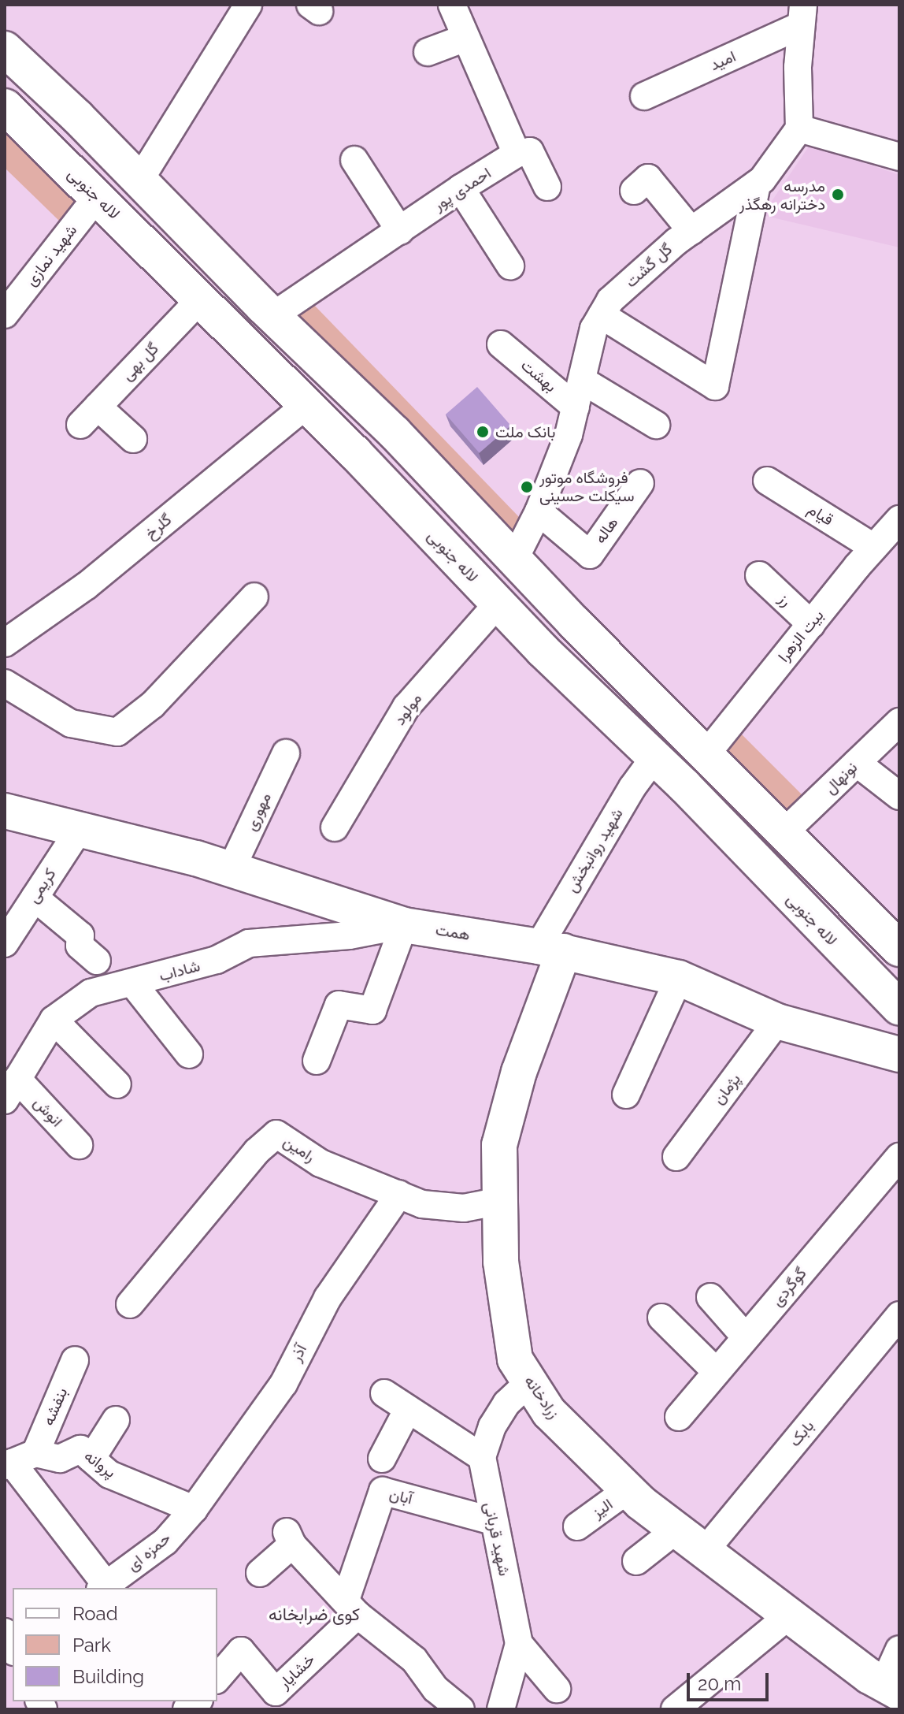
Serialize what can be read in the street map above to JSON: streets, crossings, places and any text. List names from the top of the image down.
{
  "streets": {
    "main road": ["لاله جنوبی", "همت", "زرادخانه"],
    "street": [
      "امید",
      "احمدی پور",
      "شهید نمازی",
      "گل گشت",
      "گل بهی",
      "بهشت",
      "قیام",
      "گلرخ",
      "هاله",
      "رز",
      "بیت الزهرا",
      "مولود",
      "نونهال",
      "مهوری",
      "شهید روانبخش",
      "کریمی",
      "شاداب",
      "پژمان",
      "انوش",
      "رامین",
      "گوگردی",
      "آذر",
      "بنفشه",
      "بابک",
      "پروانه",
      "آبان",
      "الیز",
      "شهید قربانی",
      "حمزه ای",
      "خشایار"
    ]
  },
  "crossings": [
    ["لاله جنوبی", "شهید نمازی"],
    ["لاله جنوبی", "گل بهی"],
    ["لاله جنوبی", "گلرخ"],
    ["لاله جنوبی", "مولود"],
    ["لاله جنوبی", "شهید روانبخش"],
    ["گل گشت", "بهشت"],
    ["گل گشت", "هاله"],
    ["قیام", "بیت الزهرا"],
    ["رز", "بیت الزهرا"],
    ["مهوری", "همت"],
    ["شهید روانبخش", "همت"],
    ["شهید روانبخش", "زرادخانه"],
    ["کریمی", "همت"],
    ["همت", "شاداب"],
    ["همت", "پژمان"],
    ["همت", "زرادخانه"],
    ["شاداب", "انوش"],
    ["رامین", "آذر"],
    ["رامین", "زرادخانه"],
    ["آذر", "پروانه"],
    ["آذر", "حمزه ای"],
    ["زرادخانه", "بابک"],
    ["زرادخانه", "الیز"],
    ["زرادخانه", "شهید قربانی"],
    ["بنفشه", "پروانه"],
    ["پروانه", "حمزه ای"],
    ["آبان", "شهید قربانی"],
    ["آبان", "خشایار"]
  ],
  "districts": ["کوی ضرابخانه"],
  "places": ["مدرسه دخترانه رهگذر", "بانک ملت", "فروشگاه موتور سیکلت حسینی"],
  "legend": ["Road", "Park", "Building"],
  "scale_bar": "20 m"
}
